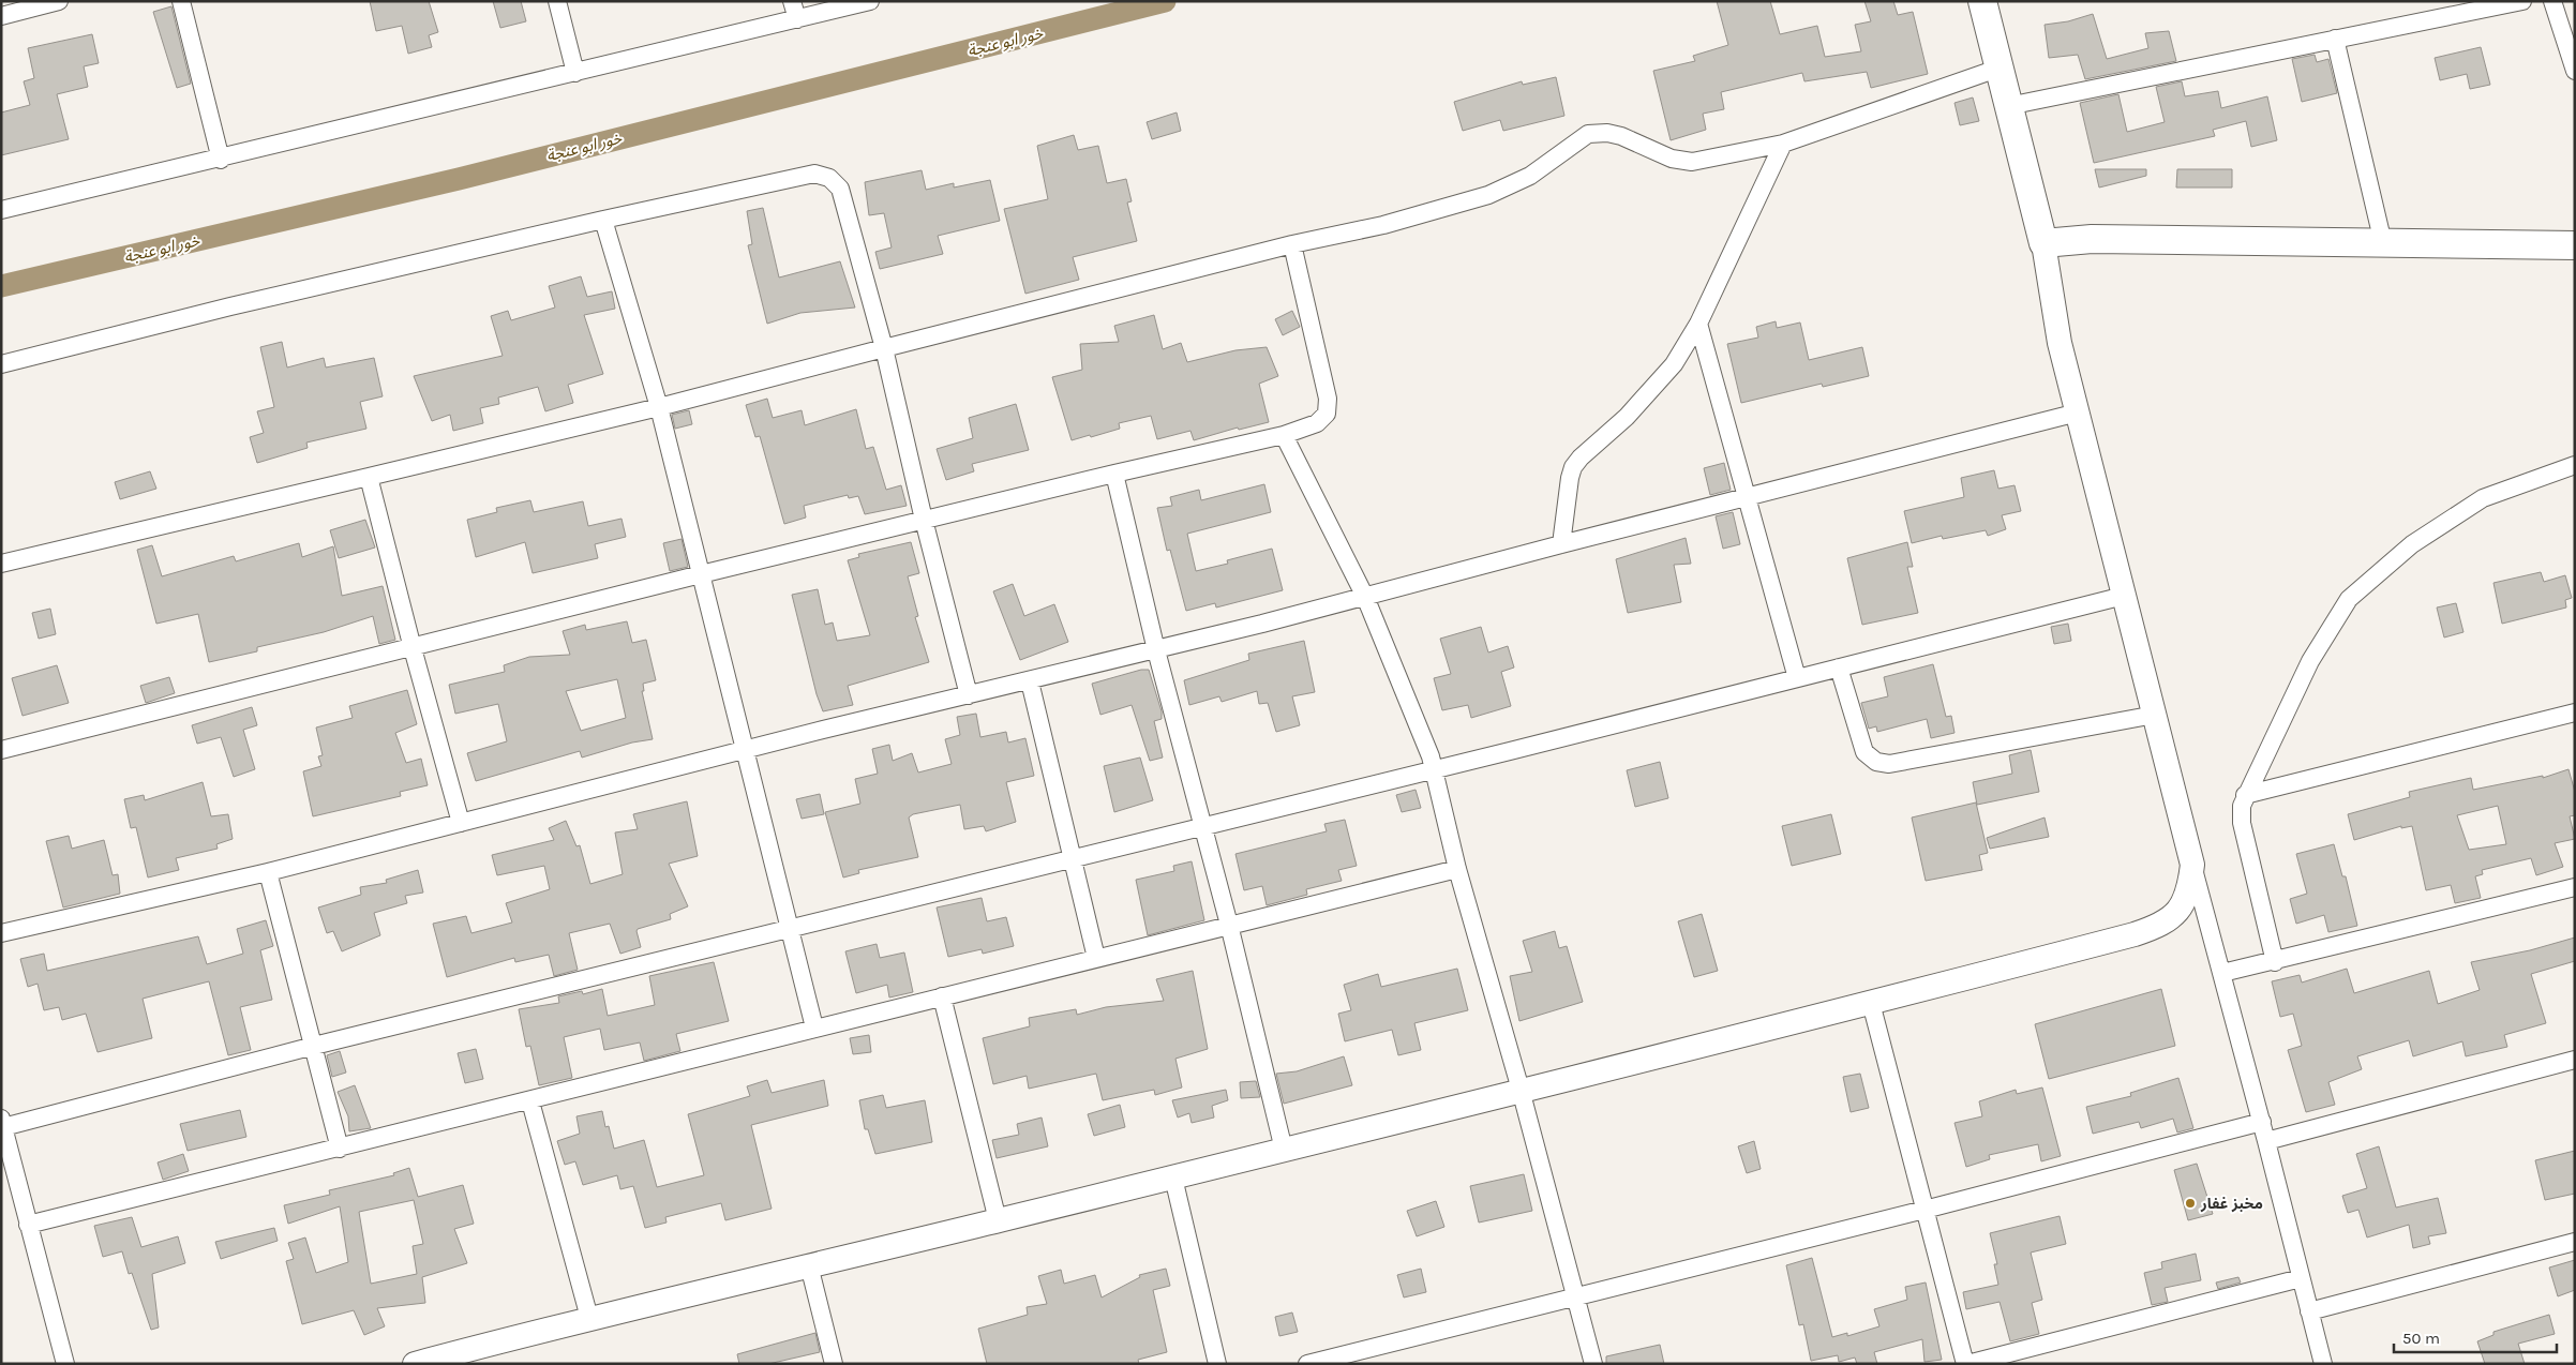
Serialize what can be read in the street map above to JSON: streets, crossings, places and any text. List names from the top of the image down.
{
  "water": ["خور ابو عنجة"],
  "places": ["مخبز غفار"],
  "scale_bar": "50 m"
}
